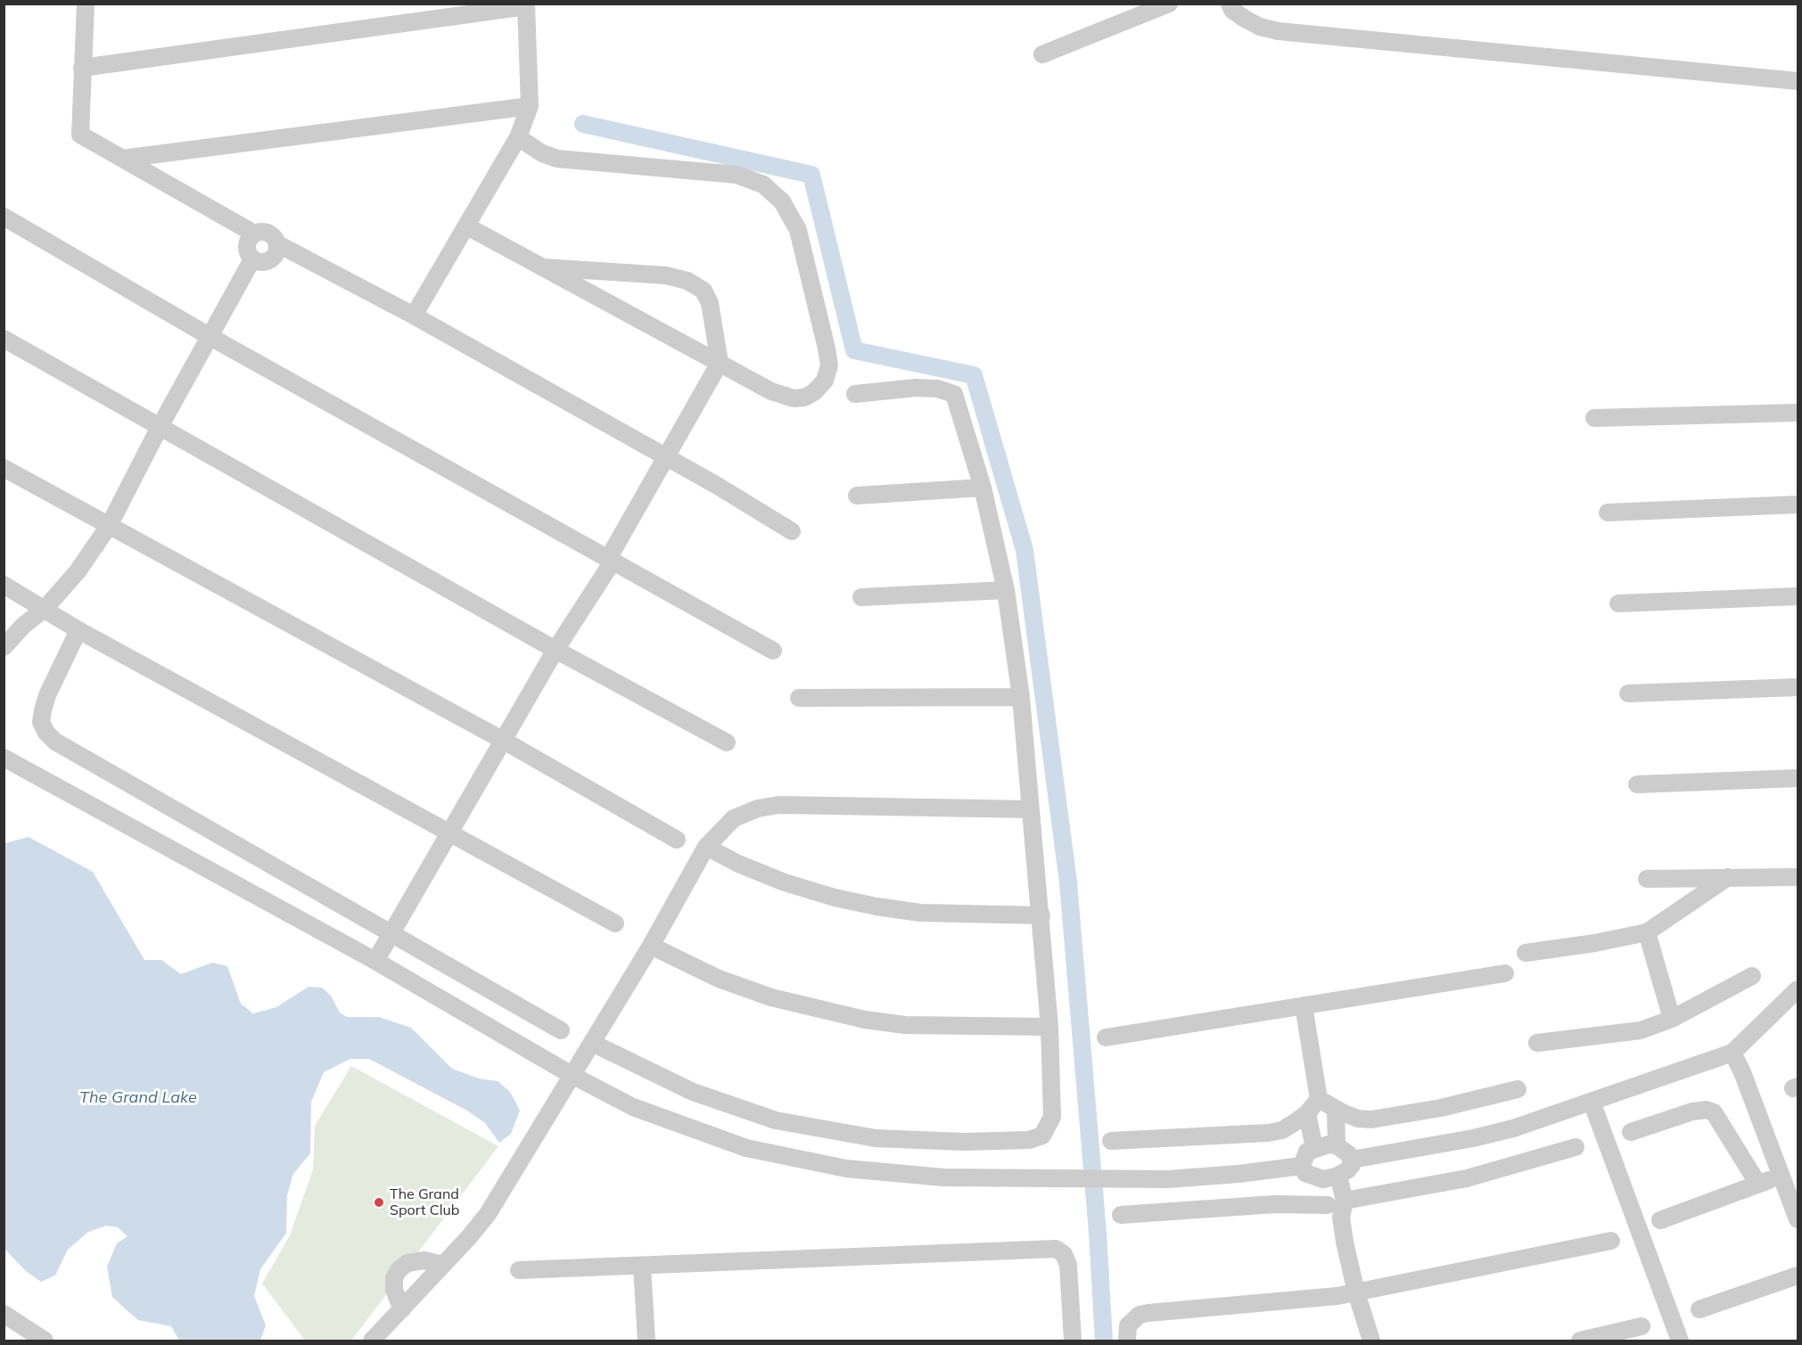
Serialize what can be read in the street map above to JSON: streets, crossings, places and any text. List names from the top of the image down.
{
  "water": ["The Grand Lake"],
  "places": ["The Grand Sport Club"]
}
